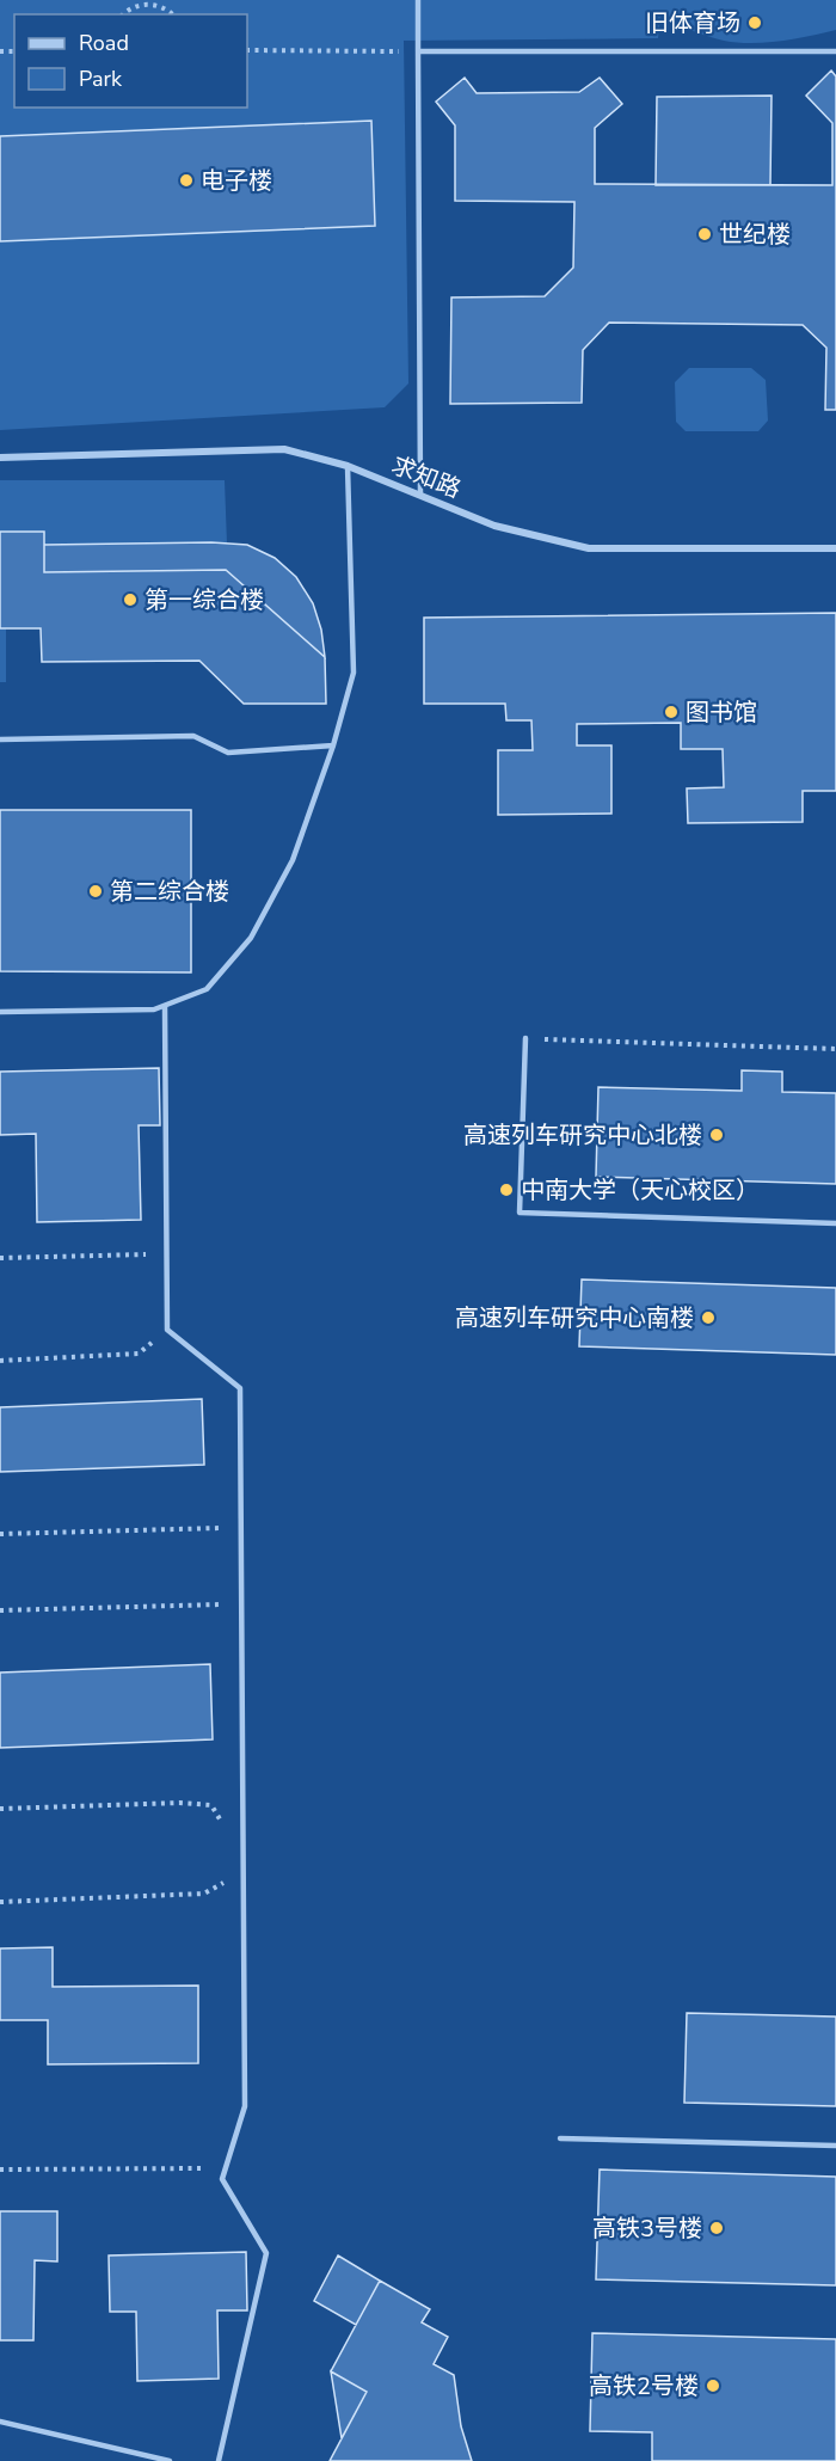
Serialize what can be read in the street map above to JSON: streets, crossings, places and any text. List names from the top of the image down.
{
  "streets": {
    "street": ["求知路"]
  },
  "places": [
    "旧体育场",
    "电子楼",
    "世纪楼",
    "第一综合楼",
    "图书馆",
    "第二综合楼",
    "高速列车研究中心北楼",
    "中南大学（天心校区）",
    "高速列车研究中心南楼",
    "高铁3号楼",
    "高铁2号楼"
  ],
  "legend": ["Road", "Park"]
}
